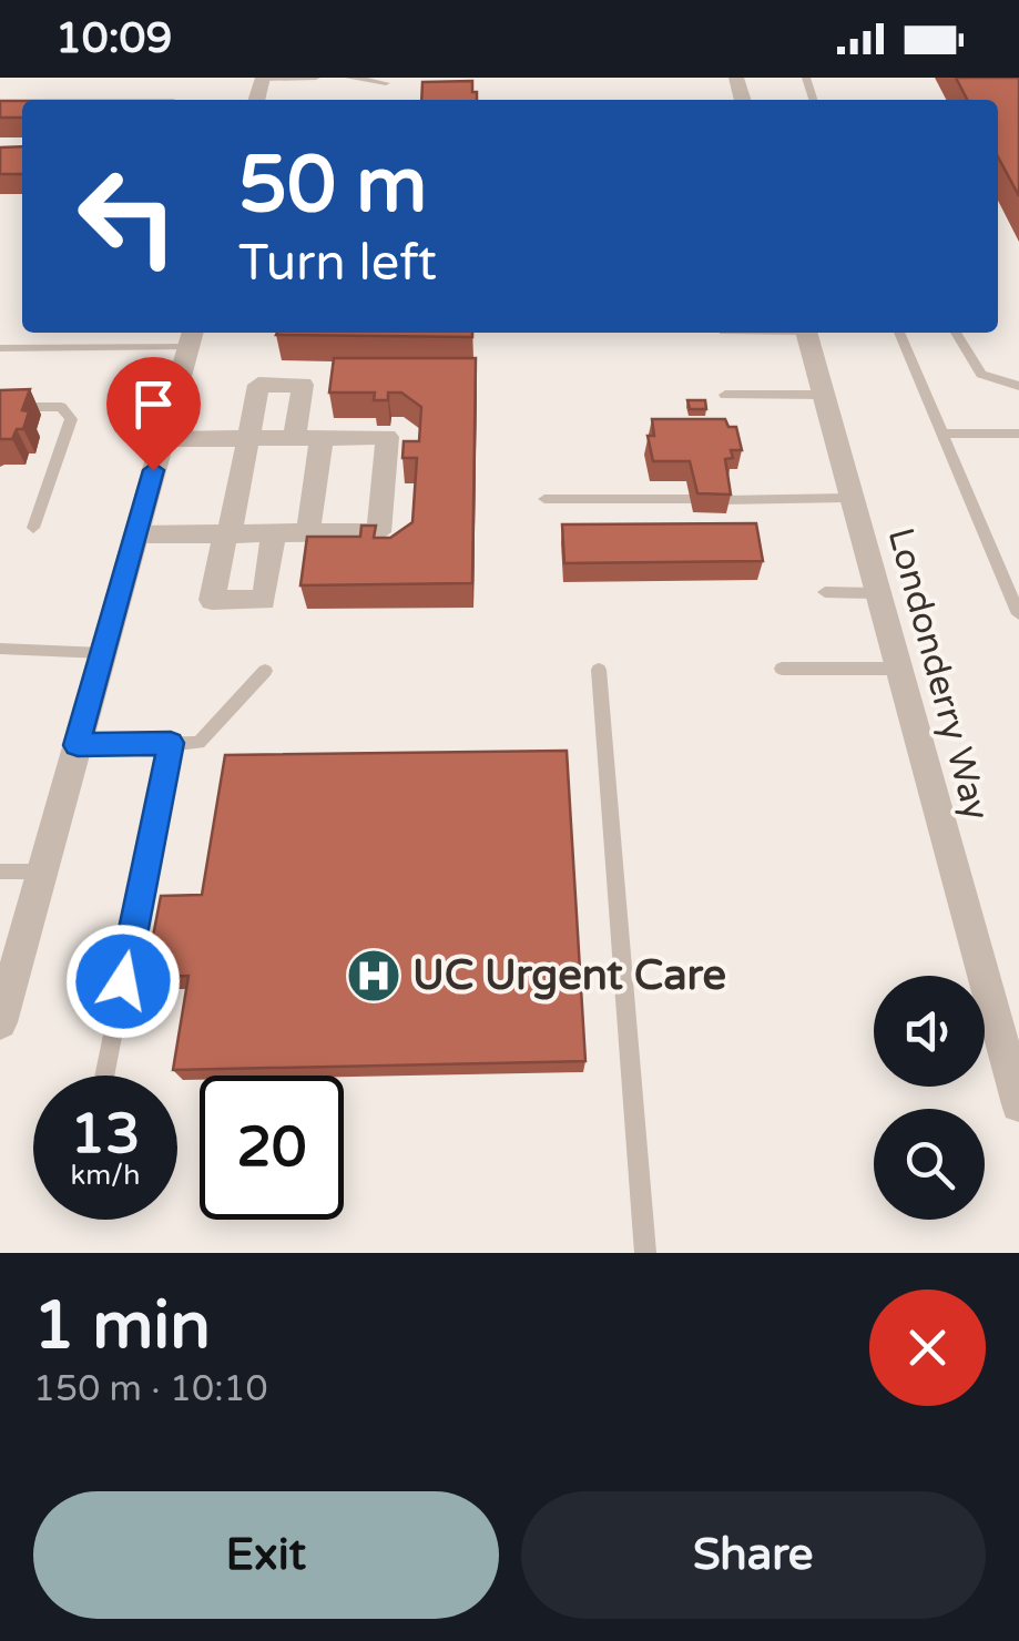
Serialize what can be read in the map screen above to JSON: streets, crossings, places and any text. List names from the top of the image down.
{
  "streets": {
    "street": ["Londonderry Way"]
  },
  "places": {
    "hospital": ["UC Urgent Care"]
  },
  "page": {
    "status": "10:09",
    "turn": ["50 m", "Turn left"],
    "speed": "13 km/h",
    "limit": "20",
    "heading": ["1 min", "150 m · 10:10"],
    "buttons": ["Exit", "Share"]
  }
}
